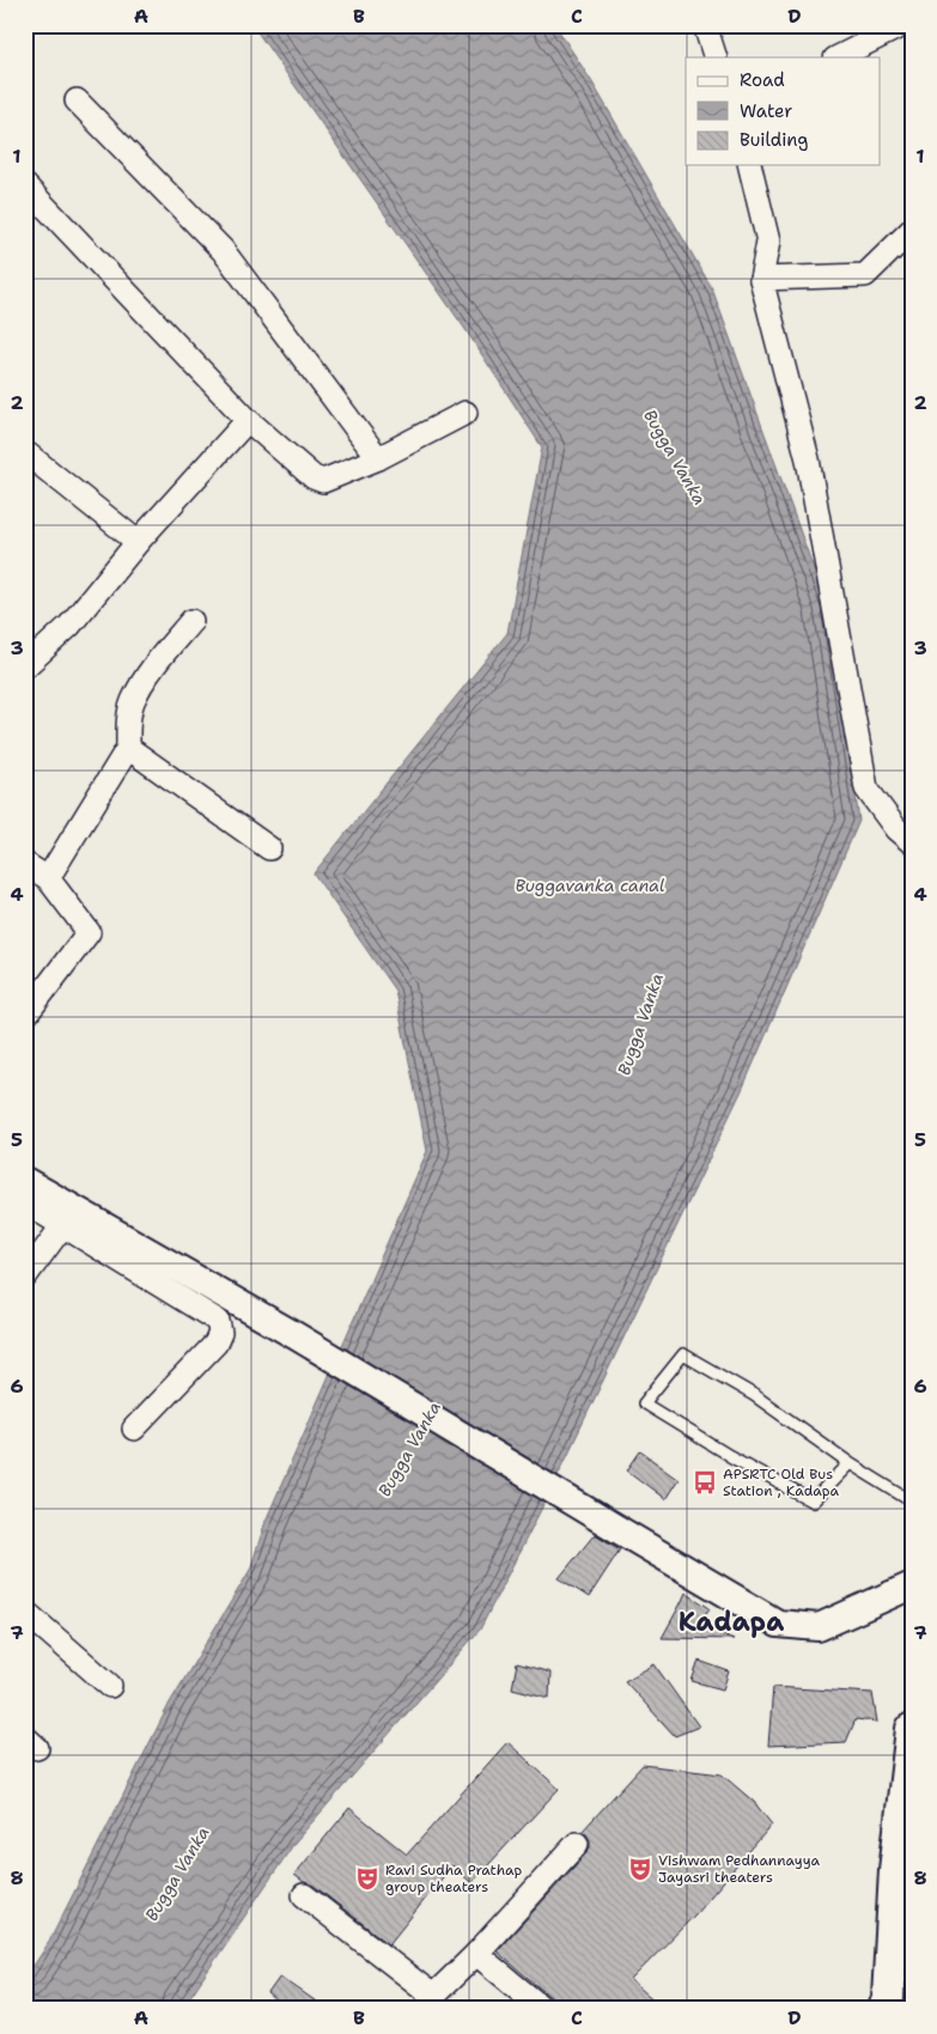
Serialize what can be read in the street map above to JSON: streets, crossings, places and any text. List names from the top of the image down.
{
  "districts": ["Kadapa"],
  "water": ["Bugga Vanka", "Buggavanka canal"],
  "places": {
    "bus stop": ["APSRTC Old Bus Station , Kadapa"],
    "theatre": ["Vishwam Pedhannayya Jayasri theaters", "Ravi Sudha Prathap group theaters"]
  },
  "legend": ["Road", "Water", "Building"],
  "grid": {
    "columns": [
      "A",
      "B",
      "C",
      "D"
    ],
    "rows": [
      "1",
      "2",
      "3",
      "4",
      "5",
      "6",
      "7",
      "8"
    ]
  }
}
